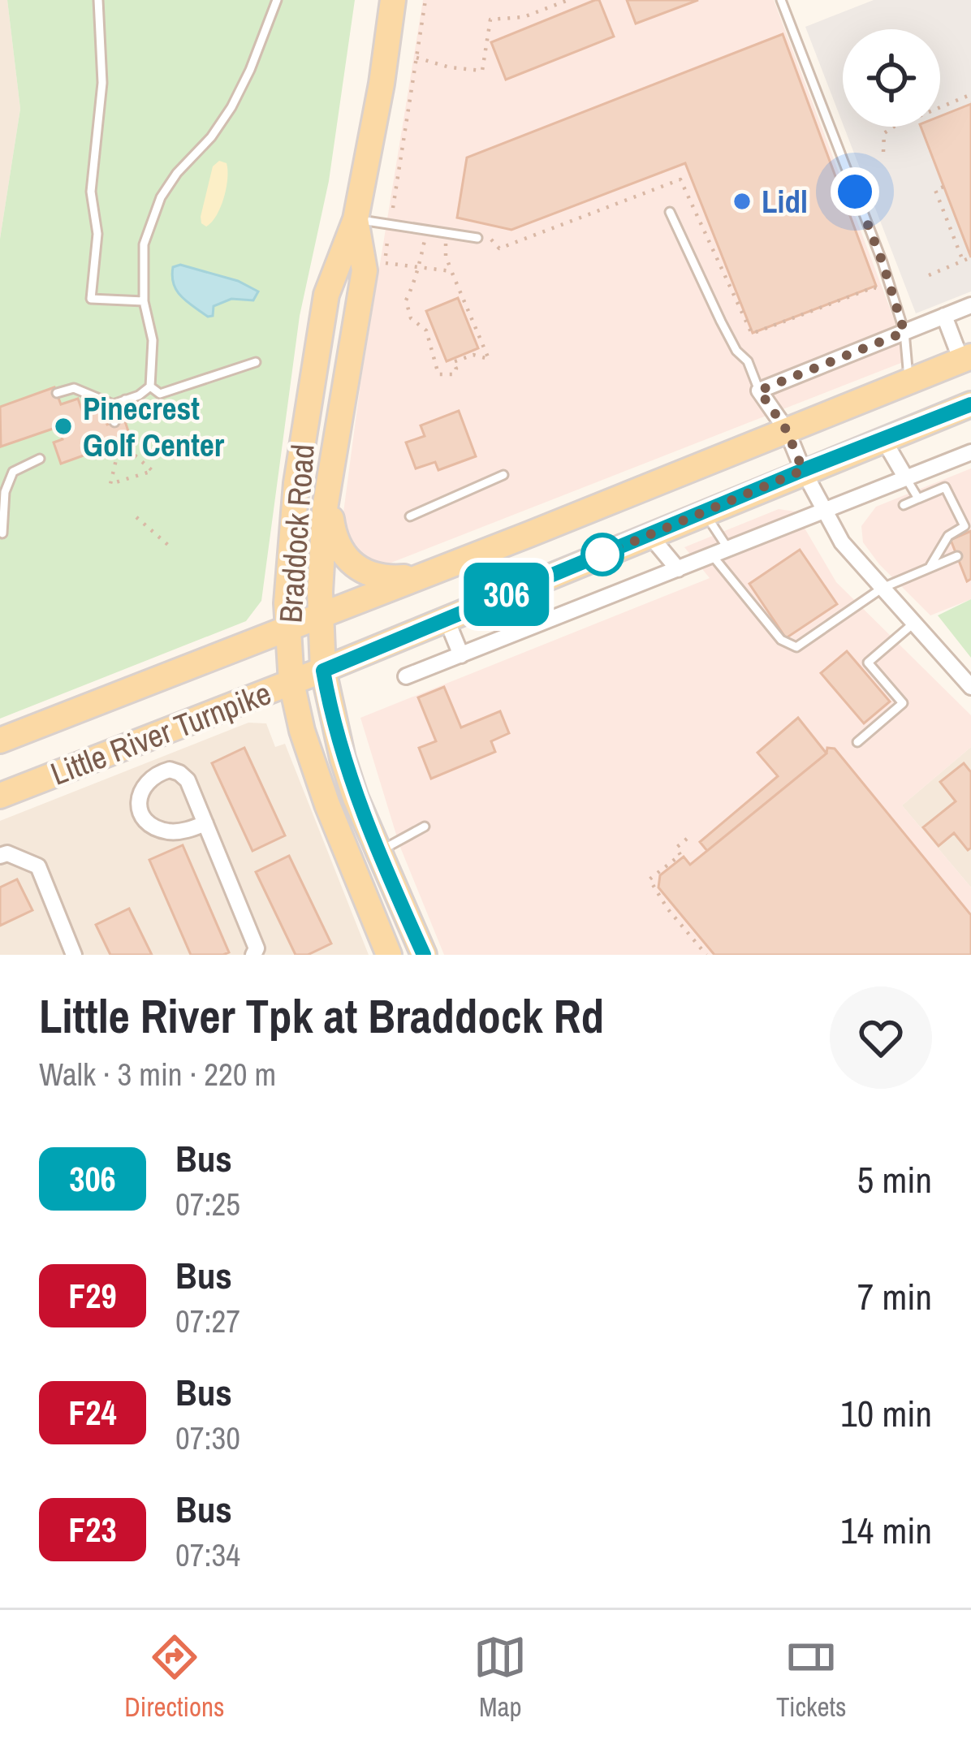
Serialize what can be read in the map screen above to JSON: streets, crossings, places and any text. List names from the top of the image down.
{
  "streets": {
    "main road": ["Braddock Road", "Little River Turnpike"]
  },
  "crossings": [
    ["Braddock Road", "Little River Turnpike"]
  ],
  "places": ["Lidl", "Pinecrest Golf Center"],
  "lines": ["bus line 306"],
  "page": {
    "on_map": "306",
    "heading": ["Little River Tpk at Braddock Rd", "Walk · 3 min · 220 m"],
    "list": [
      {
        "mark": "306",
        "name": "Bus",
        "note": "07:25",
        "value": "5 min"
      },
      {
        "mark": "F29",
        "name": "Bus",
        "note": "07:27",
        "value": "7 min"
      },
      {
        "mark": "F24",
        "name": "Bus",
        "note": "07:30",
        "value": "10 min"
      },
      {
        "mark": "F23",
        "name": "Bus",
        "note": "07:34",
        "value": "14 min"
      }
    ],
    "tabs": ["Directions", "Map", "Tickets"]
  }
}
